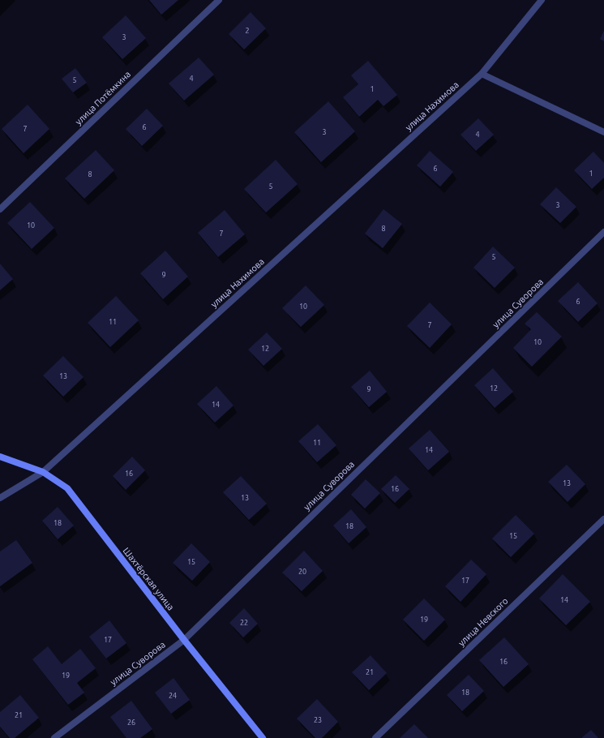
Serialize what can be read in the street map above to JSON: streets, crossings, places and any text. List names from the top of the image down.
{
  "streets": {
    "street": [
      "улица Потёмкина",
      "улица Нахимова",
      "улица Суворова",
      "Шахтёрская улица",
      "улица Невского"
    ]
  },
  "crossings": [
    ["улица Нахимова", "Шахтёрская улица"],
    ["улица Суворова", "Шахтёрская улица"]
  ],
  "house_numbers": [
    "2",
    "3",
    "4",
    "5",
    "1",
    "6",
    "7",
    "3",
    "4",
    "6",
    "1",
    "8",
    "5",
    "3",
    "10",
    "8",
    "7",
    "5",
    "9",
    "6",
    "10",
    "11",
    "7",
    "10",
    "12",
    "13",
    "12",
    "9",
    "14",
    "11",
    "14",
    "16",
    "13",
    "16",
    "13",
    "18",
    "18",
    "15",
    "15",
    "20",
    "17",
    "14",
    "19",
    "22",
    "17",
    "16",
    "21",
    "19",
    "18",
    "24",
    "21",
    "23",
    "26"
  ]
}
